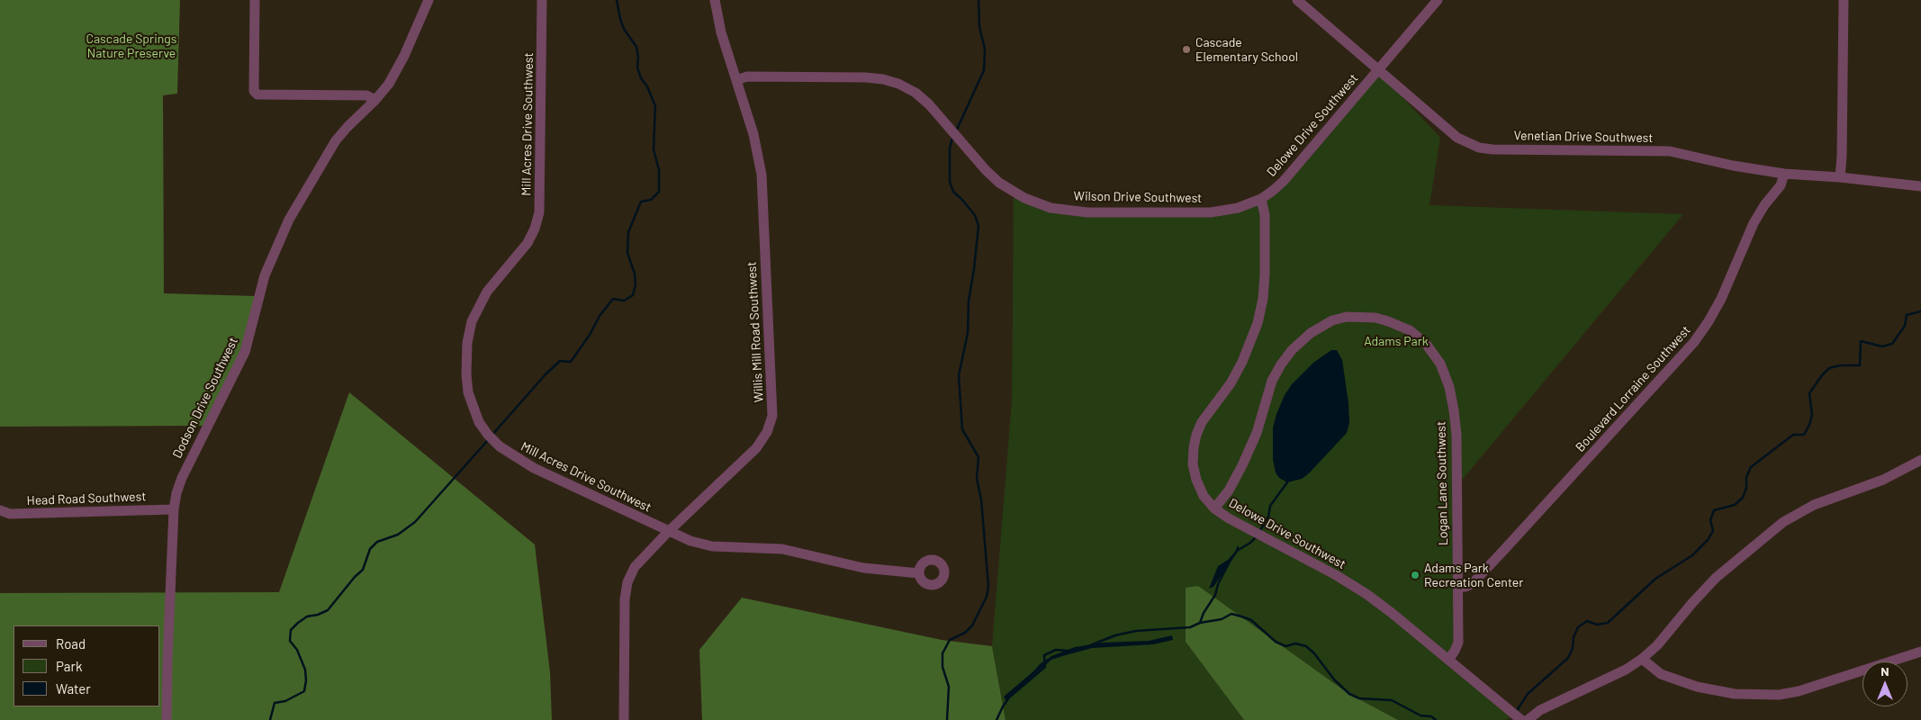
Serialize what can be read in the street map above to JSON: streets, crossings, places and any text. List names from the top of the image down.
{
  "streets": {
    "street": [
      "Mill Acres Drive Southwest",
      "Delowe Drive Southwest",
      "Venetian Drive Southwest",
      "Wilson Drive Southwest",
      "Willis Mill Road Southwest",
      "Boulevard Lorraine Southwest",
      "Dodson Drive Southwest",
      "Logan Lane Southwest",
      "Head Road Southwest"
    ]
  },
  "crossings": [
    ["Mill Acres Drive Southwest", "Willis Mill Road Southwest"],
    ["Delowe Drive Southwest", "Venetian Drive Southwest"],
    ["Delowe Drive Southwest", "Wilson Drive Southwest"],
    ["Delowe Drive Southwest", "Logan Lane Southwest"],
    ["Venetian Drive Southwest", "Boulevard Lorraine Southwest"],
    ["Wilson Drive Southwest", "Willis Mill Road Southwest"],
    ["Boulevard Lorraine Southwest", "Logan Lane Southwest"],
    ["Dodson Drive Southwest", "Head Road Southwest"]
  ],
  "parks": ["Cascade Springs Nature Preserve", "Adams Park"],
  "places": ["Cascade Elementary School", "Adams Park Recreation Center"],
  "legend": ["Road", "Park", "Water"],
  "north": "top"
}
